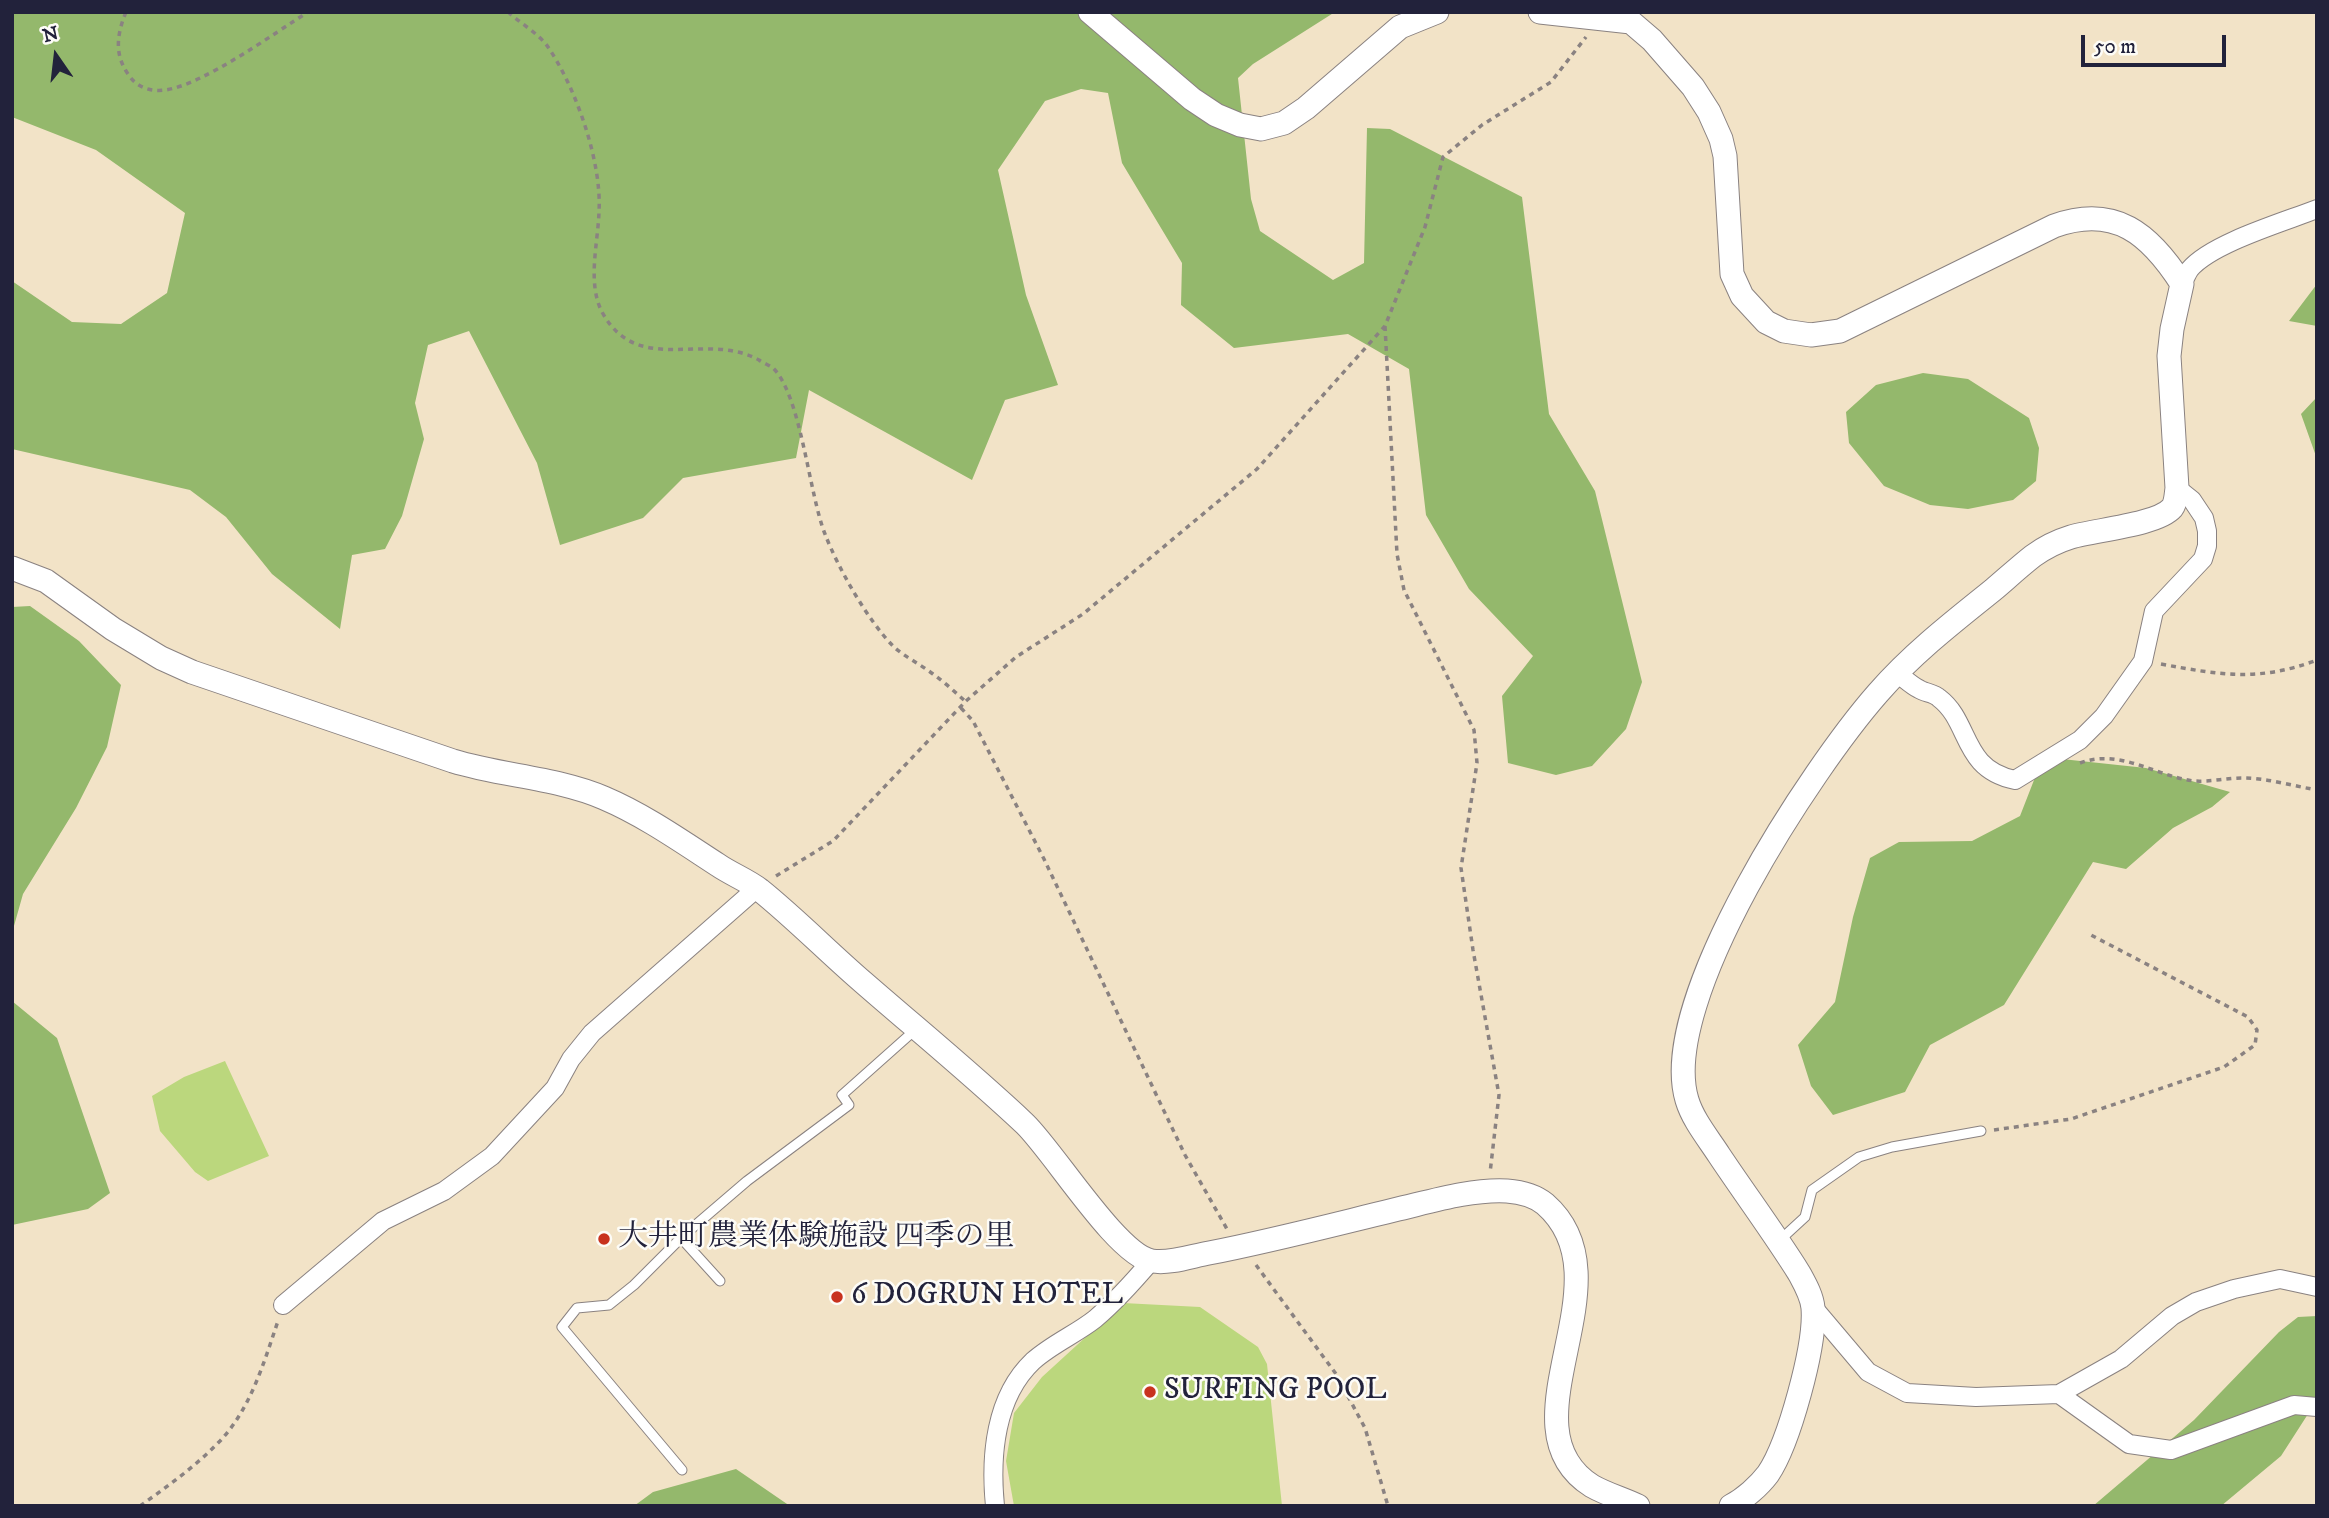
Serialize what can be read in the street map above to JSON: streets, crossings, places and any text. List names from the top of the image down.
{
  "places": ["大井町農業体験施設 四季の里", "6 DOGRUN HOTEL", "SURFING POOL"],
  "scale_bar": "50 m",
  "north": "top"
}
